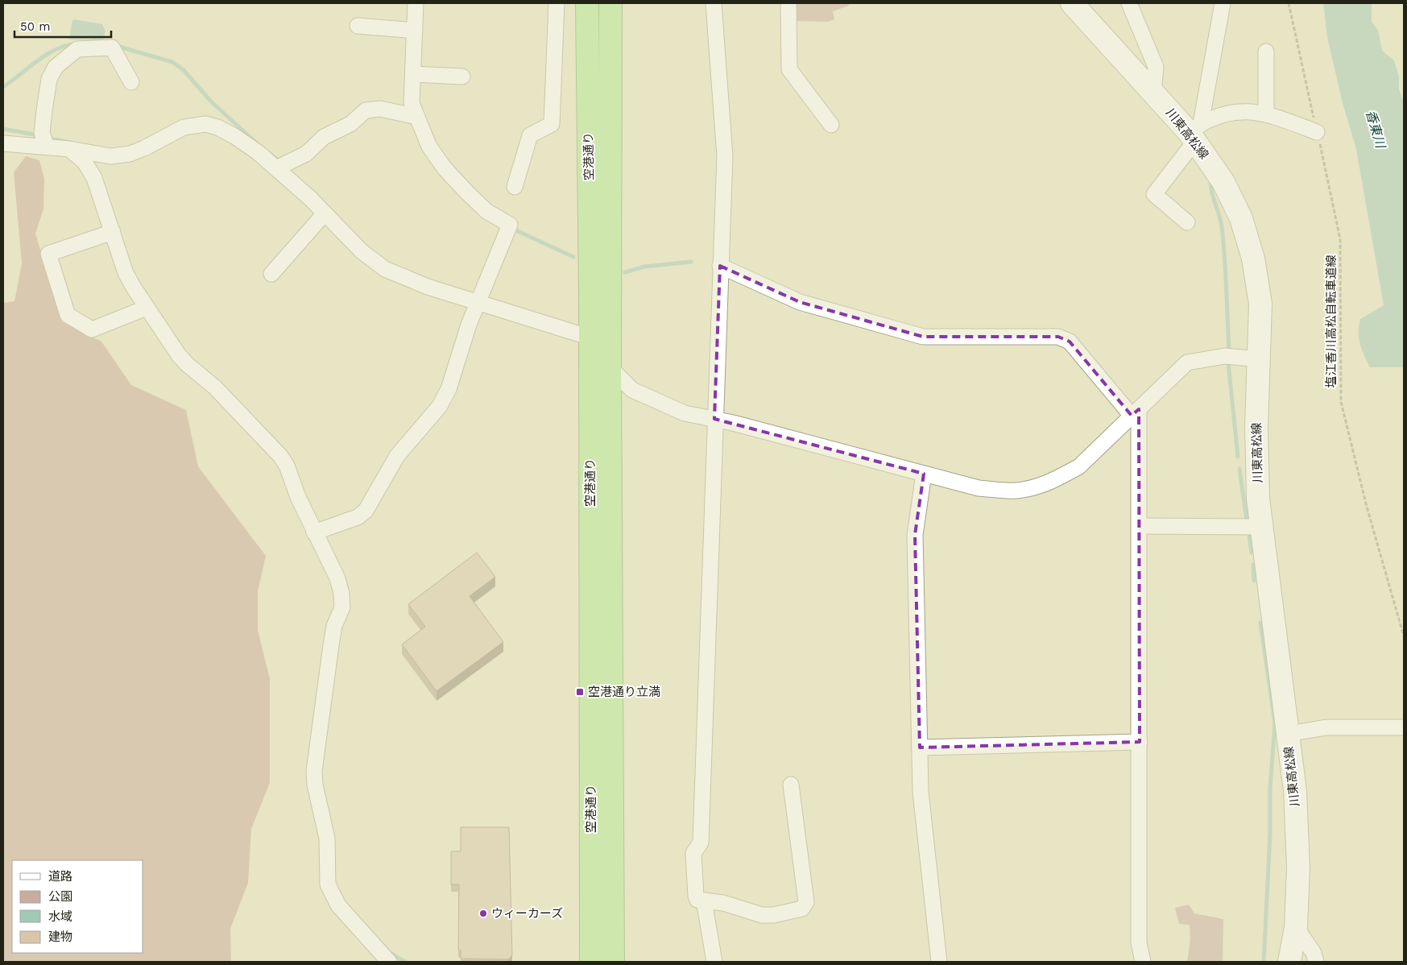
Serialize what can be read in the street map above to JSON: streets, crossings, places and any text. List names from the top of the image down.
{
  "streets": {
    "highway": ["空港通り"],
    "main road": ["川東高松線"],
    "path": ["塩江香川高松自転車道線"]
  },
  "water": ["香東川"],
  "places": {
    "transit": ["空港通り立満"],
    "other": ["ウィーカーズ"]
  },
  "legend": [
    "道路",
    "公園",
    "水域",
    "建物"
  ],
  "scale_bar": "50 m"
}
